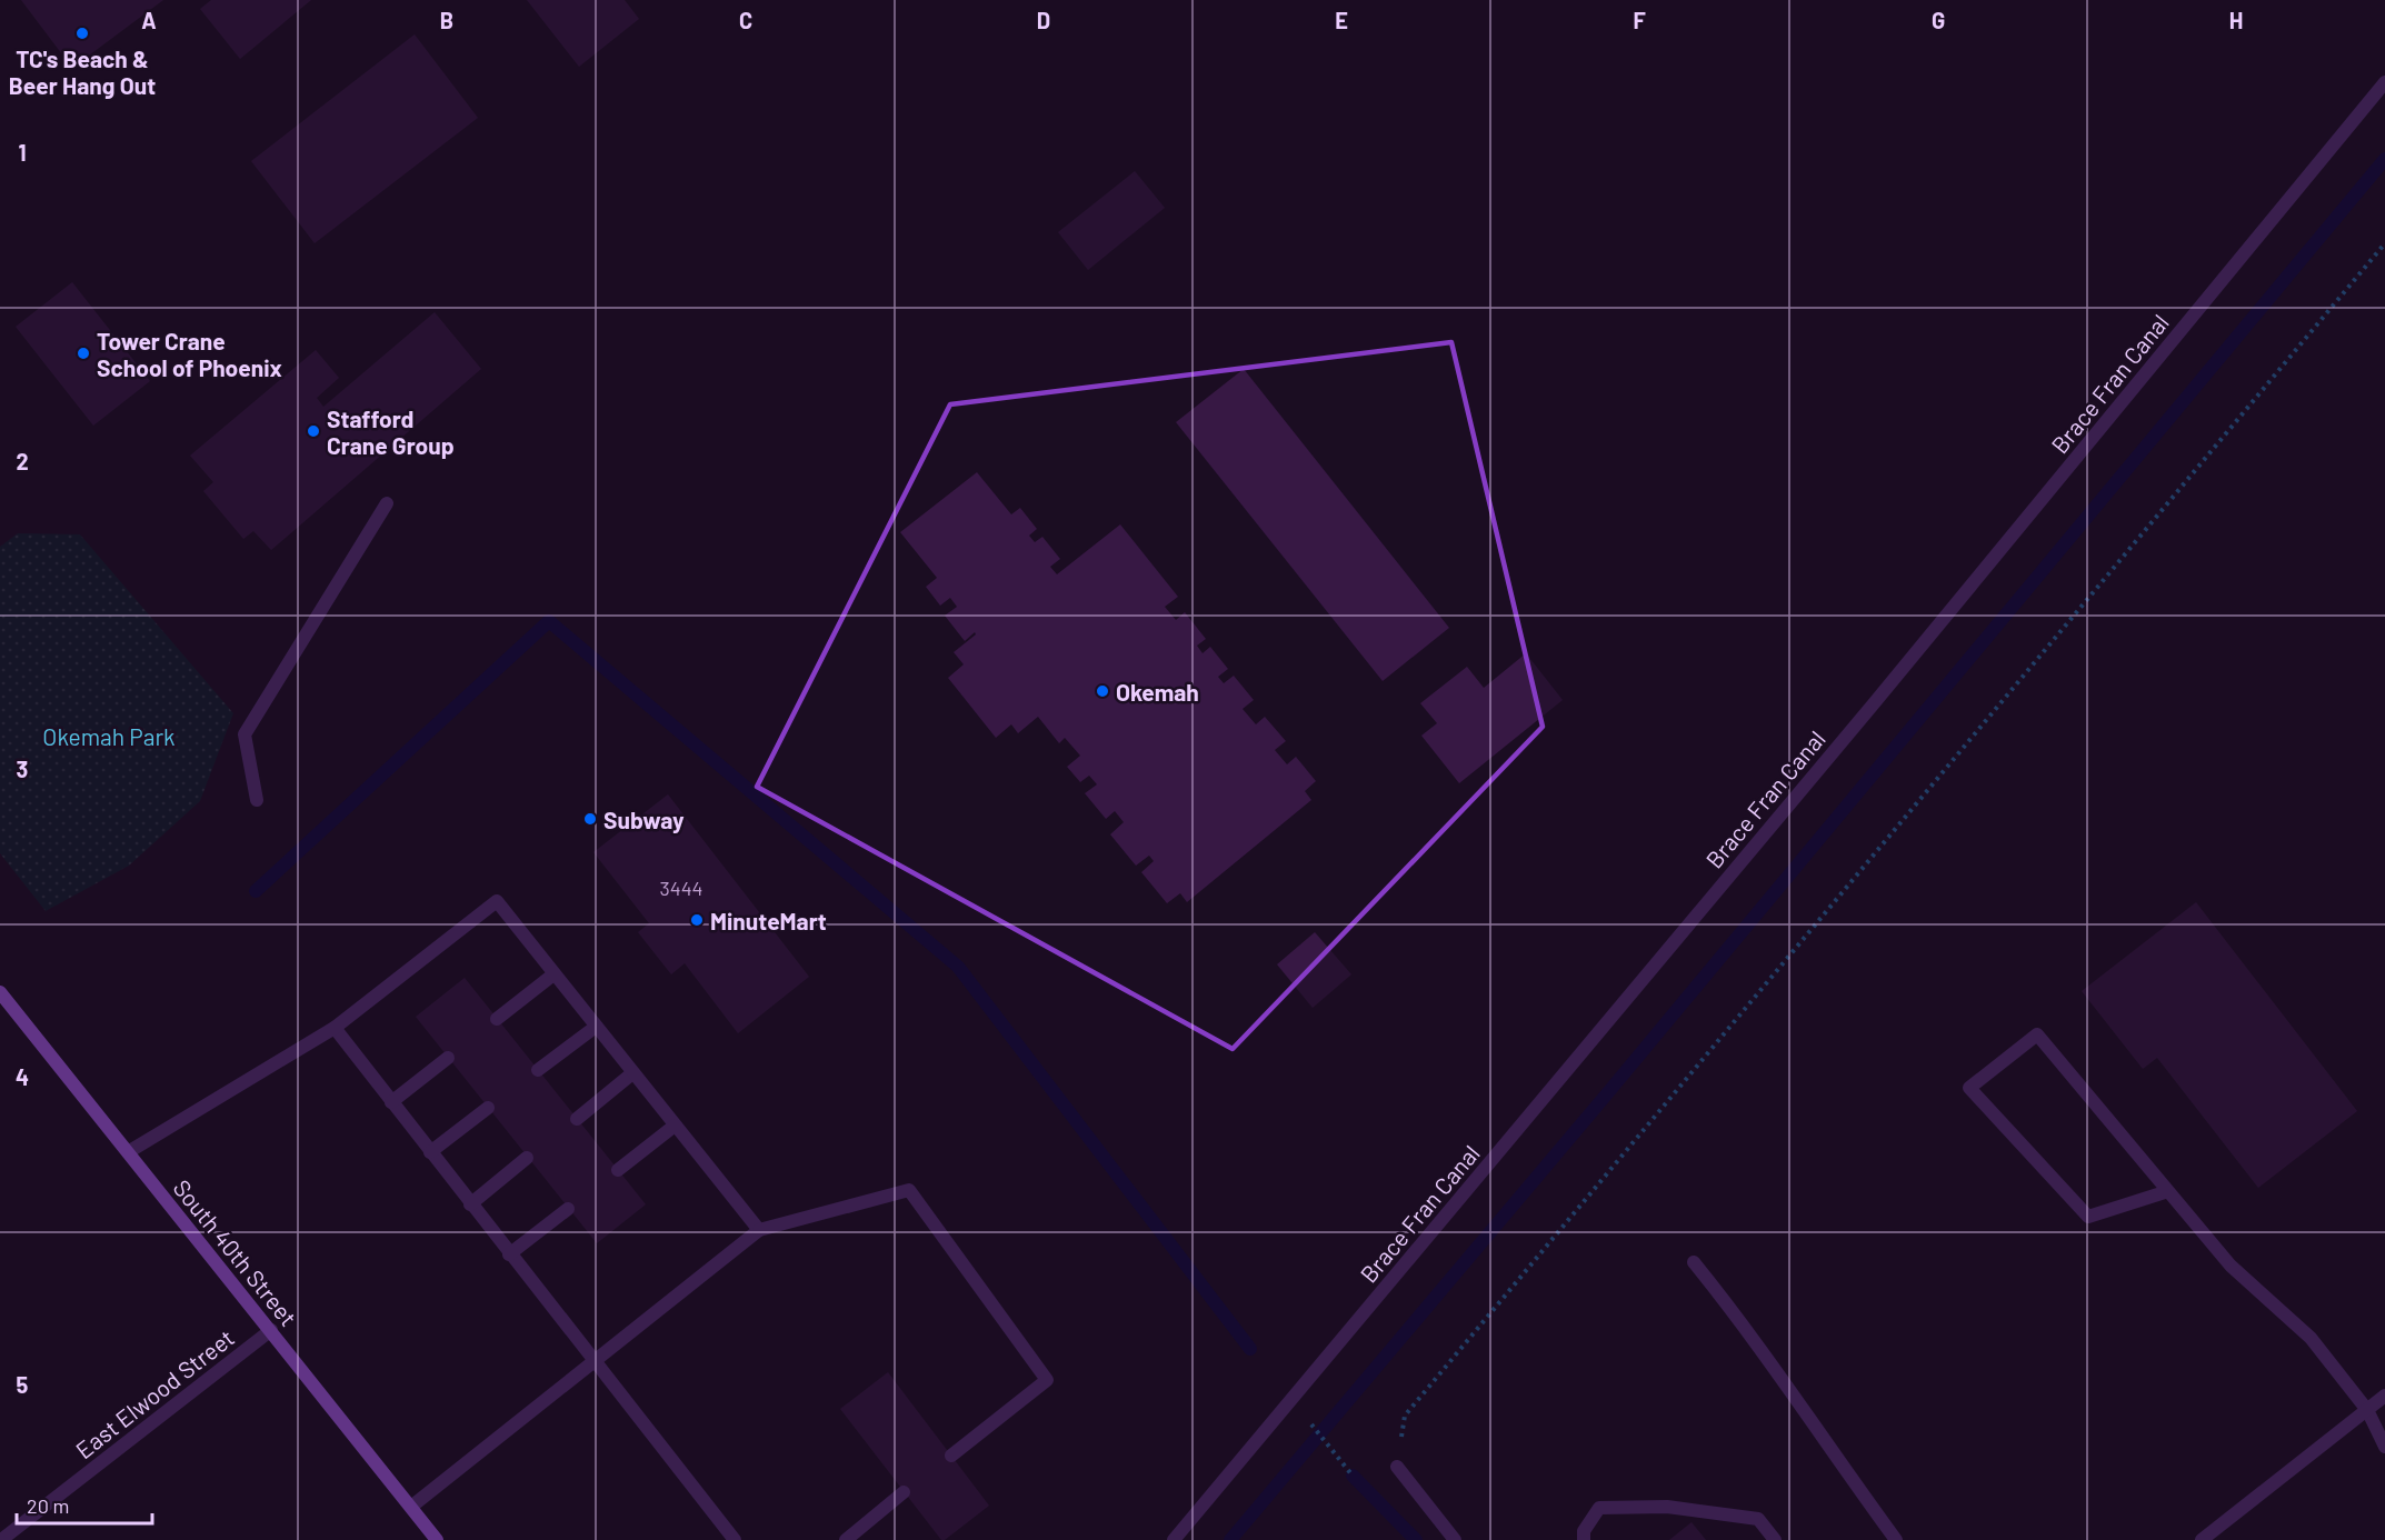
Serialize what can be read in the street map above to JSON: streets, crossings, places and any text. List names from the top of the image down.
{
  "streets": {
    "main road": ["South 40th Street"],
    "street": ["Brace Fran Canal", "East Elwood Street"]
  },
  "crossings": [
    ["South 40th Street", "East Elwood Street"]
  ],
  "parks": ["Okemah Park"],
  "places": [
    "TC's Beach & Beer Hang Out",
    "Tower Crane School of Phoenix",
    "Stafford Crane Group",
    "Okemah",
    "Subway",
    "MinuteMart"
  ],
  "house_numbers": ["3444"],
  "scale_bar": "20 m",
  "grid": {
    "columns": [
      "A",
      "B",
      "C",
      "D",
      "E",
      "F",
      "G",
      "H"
    ],
    "rows": [
      "1",
      "2",
      "3",
      "4",
      "5"
    ]
  }
}
